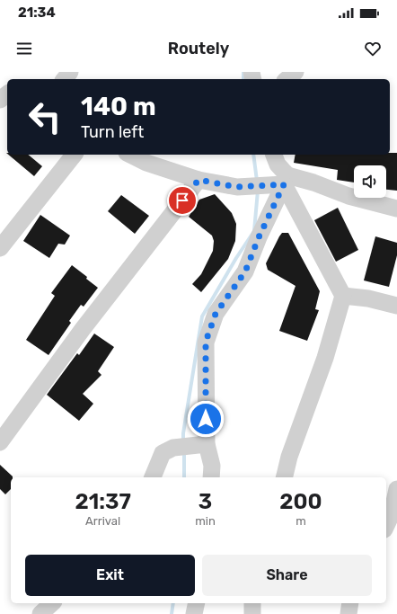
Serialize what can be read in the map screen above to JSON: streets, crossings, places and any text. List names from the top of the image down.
{
  "page": {
    "status": "21:34",
    "header": "Routely",
    "turn": ["140 m", "Turn left"],
    "eta": [
      "21:37",
      "Arrival",
      "3",
      "min",
      "200",
      "m"
    ],
    "buttons": ["Exit", "Share"]
  }
}
